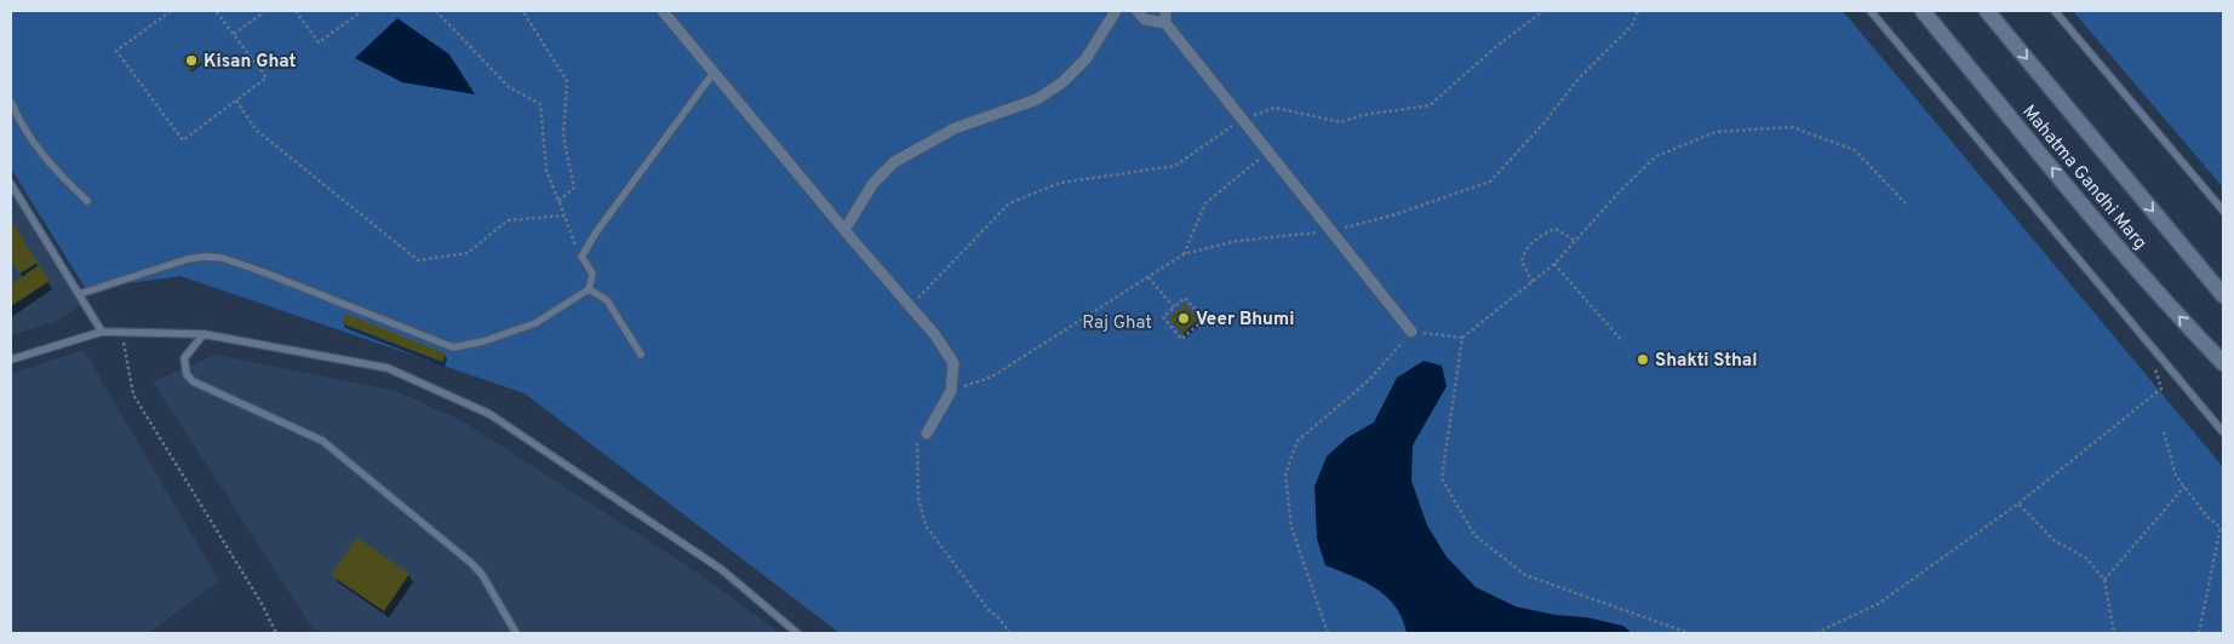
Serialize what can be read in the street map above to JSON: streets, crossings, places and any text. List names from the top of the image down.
{
  "streets": {
    "main road": ["Mahatma Gandhi Marg"]
  },
  "parks": ["Raj Ghat"],
  "places": ["Kisan Ghat", "Veer Bhumi", "Shakti Sthal"]
}
